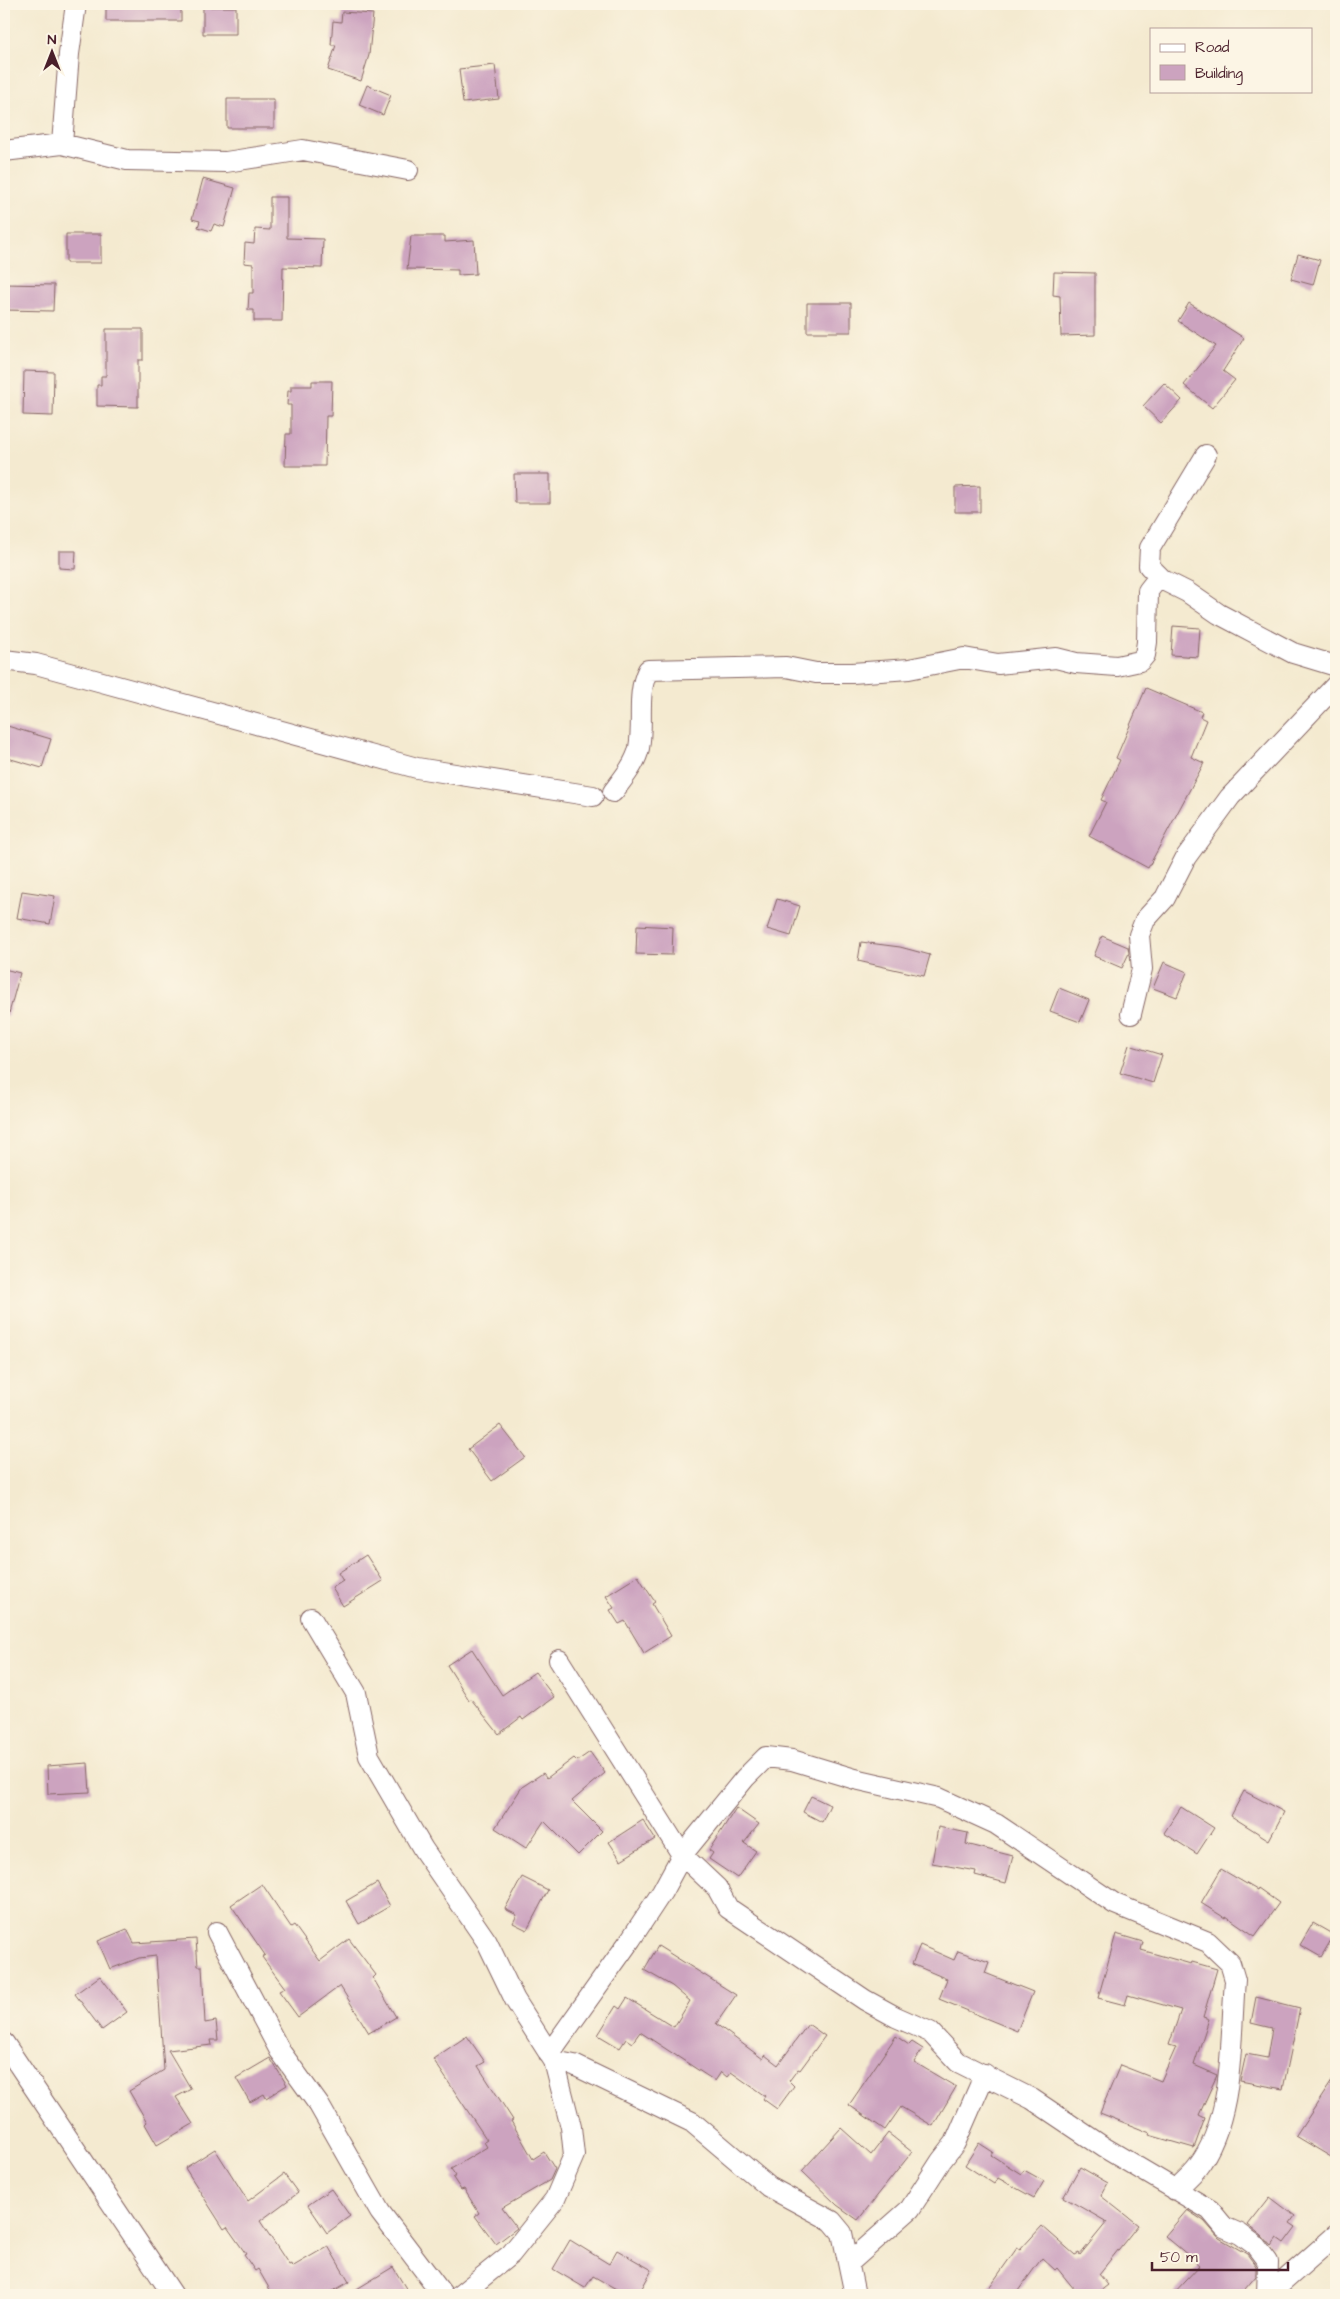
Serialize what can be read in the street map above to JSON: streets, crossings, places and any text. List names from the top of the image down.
{
  "legend": ["Road", "Building"],
  "scale_bar": "50 m",
  "north": "top"
}
